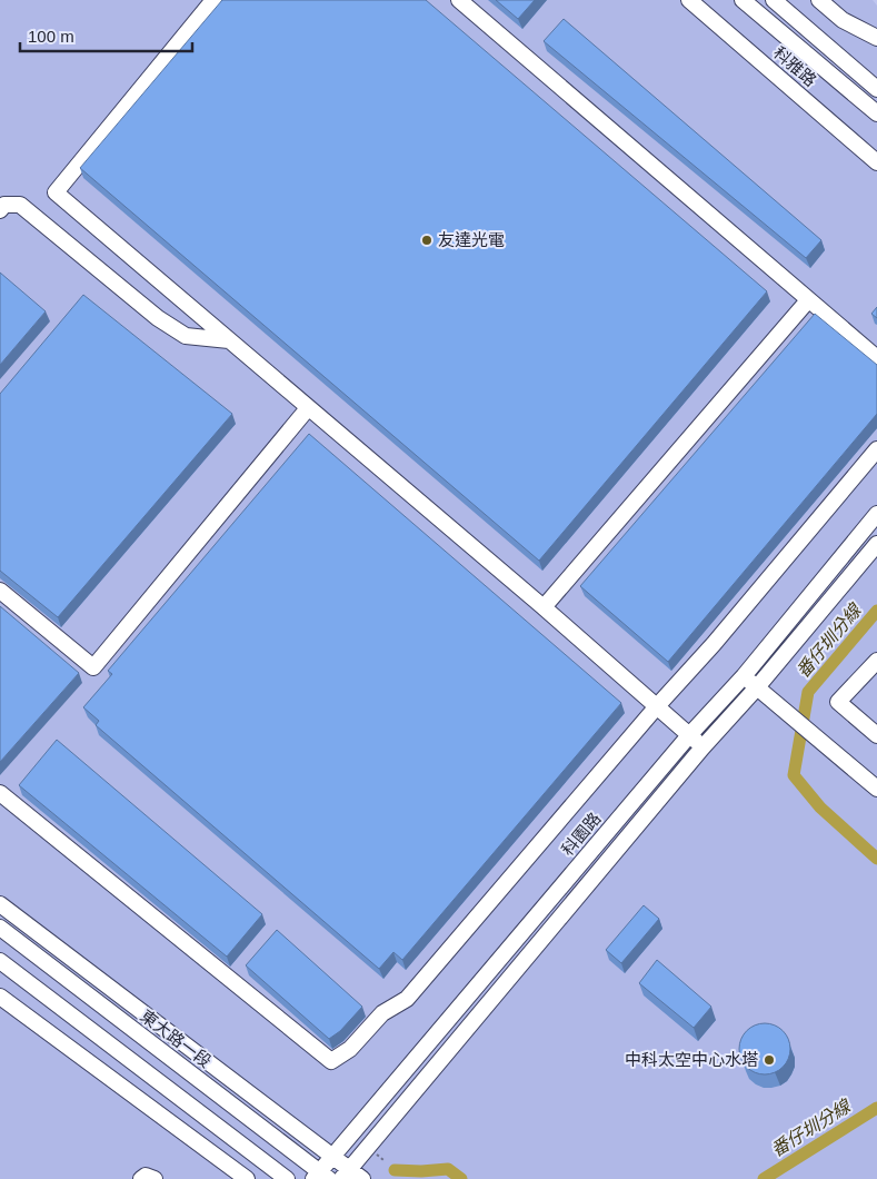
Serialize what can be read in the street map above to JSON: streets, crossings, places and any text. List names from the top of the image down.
{
  "streets": {
    "street": ["科雅路", "科園路", "東大路一段"]
  },
  "crossings": [
    ["科園路", "東大路一段"]
  ],
  "water": ["番仔圳分線"],
  "places": ["友達光電", "中科太空中心水塔"],
  "scale_bar": "100 m"
}
